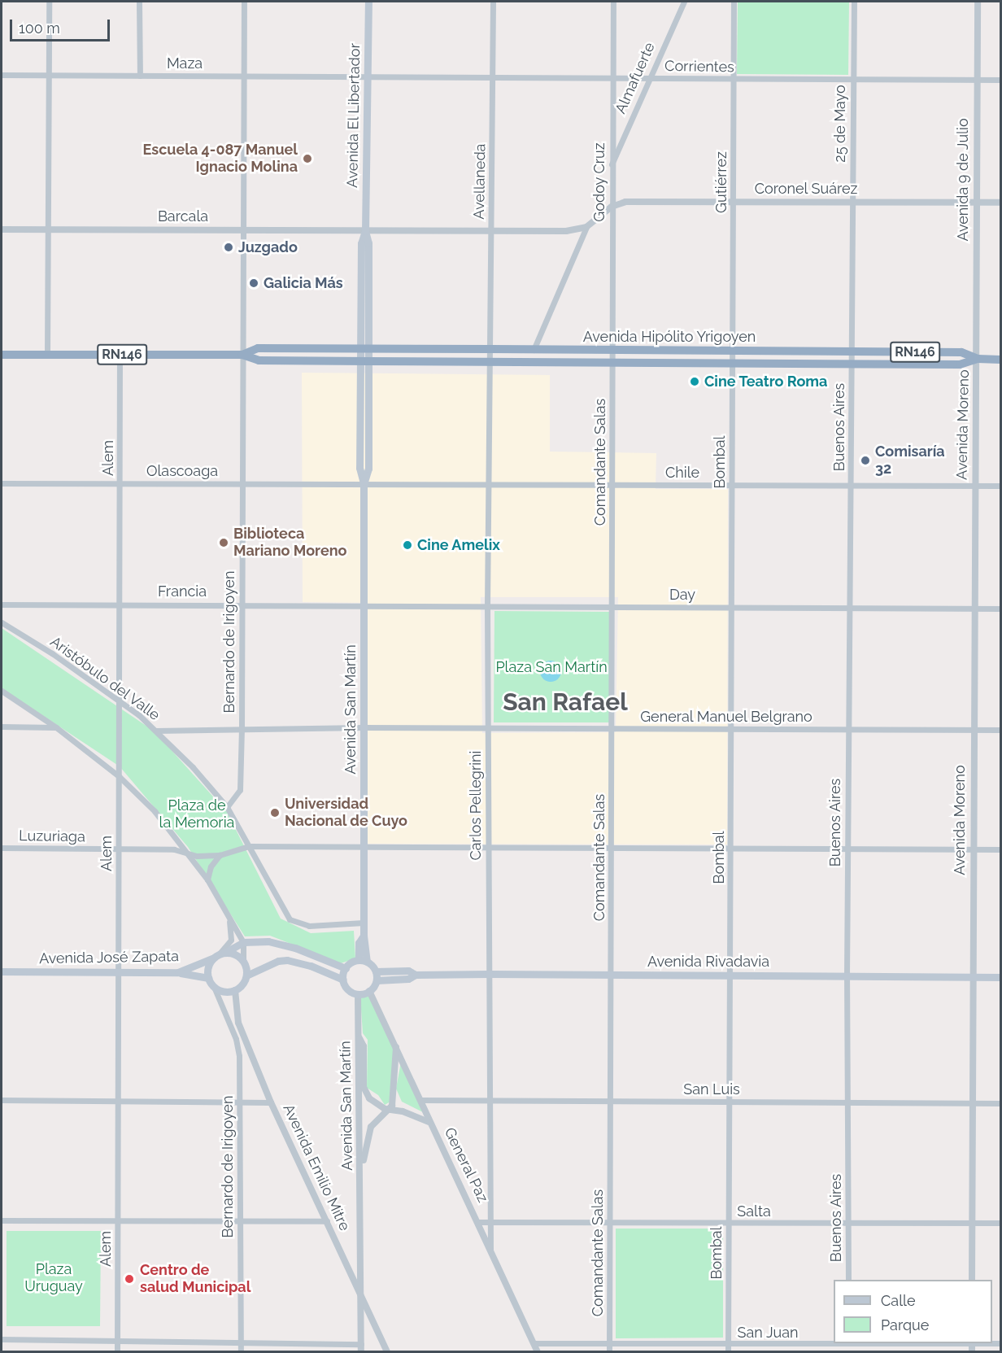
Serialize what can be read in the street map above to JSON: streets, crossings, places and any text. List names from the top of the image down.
{
  "streets": {
    "highway": ["Avenida Hipólito Yrigoyen", "RN146"],
    "main road": [
      "Avenida El Libertador",
      "Avenida San Martín",
      "Avenida José Zapata",
      "Avenida Rivadavia"
    ],
    "street": [
      "Maza",
      "Corrientes",
      "Almafuerte",
      "25 de Mayo",
      "Avenida 9 de Julio",
      "Avellaneda",
      "Godoy Cruz",
      "Gutiérrez",
      "Coronel Suárez",
      "Barcala",
      "Avenida Moreno",
      "Buenos Aires",
      "Alem",
      "Comandante Salas",
      "Bombal",
      "Olascoaga",
      "Chile",
      "Francia",
      "Day",
      "Bernardo de Irigoyen",
      "Aristóbulo del Valle",
      "General Manuel Belgrano",
      "Carlos Pellegrini",
      "Luzuriaga",
      "San Luis",
      "General Paz",
      "Avenida Emilio Mitre",
      "Salta",
      "San Juan"
    ]
  },
  "crossings": [
    ["Maza", "Corrientes"],
    ["Maza", "Avenida El Libertador"],
    ["Maza", "Bernardo de Irigoyen"],
    ["Corrientes", "Almafuerte"],
    ["Corrientes", "Avenida El Libertador"],
    ["Corrientes", "25 de Mayo"],
    ["Corrientes", "Avenida 9 de Julio"],
    ["Corrientes", "Avellaneda"],
    ["Corrientes", "Godoy Cruz"],
    ["Corrientes", "Gutiérrez"],
    ["Almafuerte", "Godoy Cruz"],
    ["Avenida El Libertador", "Barcala"],
    ["Avenida El Libertador", "Avenida Hipólito Yrigoyen"],
    ["Avenida El Libertador", "RN146"],
    ["Avenida El Libertador", "Avenida San Martín"],
    ["25 de Mayo", "Coronel Suárez"],
    ["25 de Mayo", "Avenida Hipólito Yrigoyen"],
    ["25 de Mayo", "Buenos Aires"],
    ["Avenida 9 de Julio", "Coronel Suárez"],
    ["Avenida 9 de Julio", "Avenida Hipólito Yrigoyen"],
    ["Avenida 9 de Julio", "Avenida Moreno"],
    ["Avellaneda", "Avenida Hipólito Yrigoyen"],
    ["Avellaneda", "Carlos Pellegrini"],
    ["Godoy Cruz", "Coronel Suárez"],
    ["Godoy Cruz", "Avenida Hipólito Yrigoyen"],
    ["Godoy Cruz", "Comandante Salas"],
    ["Gutiérrez", "Coronel Suárez"],
    ["Gutiérrez", "Avenida Hipólito Yrigoyen"],
    ["Gutiérrez", "Bombal"],
    ["Barcala", "Bernardo de Irigoyen"],
    ["Avenida Hipólito Yrigoyen", "RN146"],
    ["Avenida Hipólito Yrigoyen", "Avenida Moreno"],
    ["Avenida Hipólito Yrigoyen", "Buenos Aires"],
    ["Avenida Hipólito Yrigoyen", "Comandante Salas"],
    ["Avenida Hipólito Yrigoyen", "Bombal"],
    ["Avenida Hipólito Yrigoyen", "Avenida San Martín"],
    ["Avenida Hipólito Yrigoyen", "Carlos Pellegrini"],
    ["RN146", "Alem"],
    ["RN146", "Bernardo de Irigoyen"],
    ["RN146", "Avenida San Martín"],
    ["Avenida Moreno", "Chile"],
    ["Avenida Moreno", "Day"],
    ["Avenida Moreno", "General Manuel Belgrano"],
    ["Avenida Moreno", "Luzuriaga"],
    ["Avenida Moreno", "Avenida Rivadavia"],
    ["Avenida Moreno", "San Luis"],
    ["Avenida Moreno", "Salta"],
    ["Buenos Aires", "Chile"],
    ["Buenos Aires", "Day"],
    ["Buenos Aires", "General Manuel Belgrano"],
    ["Buenos Aires", "Luzuriaga"],
    ["Buenos Aires", "Avenida Rivadavia"],
    ["Buenos Aires", "San Luis"],
    ["Buenos Aires", "Salta"],
    ["Alem", "Olascoaga"],
    ["Alem", "Francia"],
    ["Alem", "Aristóbulo del Valle"],
    ["Alem", "Luzuriaga"],
    ["Alem", "Avenida José Zapata"],
    ["Comandante Salas", "Chile"],
    ["Comandante Salas", "Day"],
    ["Comandante Salas", "General Manuel Belgrano"],
    ["Comandante Salas", "Luzuriaga"],
    ["Comandante Salas", "Avenida Rivadavia"],
    ["Comandante Salas", "San Luis"],
    ["Comandante Salas", "Salta"],
    ["Comandante Salas", "San Juan"],
    ["Bombal", "Chile"],
    ["Bombal", "Day"],
    ["Bombal", "General Manuel Belgrano"],
    ["Bombal", "Luzuriaga"],
    ["Bombal", "Avenida Rivadavia"],
    ["Bombal", "San Luis"],
    ["Bombal", "Salta"],
    ["Bombal", "San Juan"],
    ["Olascoaga", "Chile"],
    ["Olascoaga", "Bernardo de Irigoyen"],
    ["Olascoaga", "Avenida San Martín"],
    ["Chile", "Avenida San Martín"],
    ["Chile", "Carlos Pellegrini"],
    ["Francia", "Day"],
    ["Francia", "Bernardo de Irigoyen"],
    ["Francia", "Avenida San Martín"],
    ["Day", "Avenida San Martín"],
    ["Day", "Carlos Pellegrini"],
    ["Bernardo de Irigoyen", "Aristóbulo del Valle"],
    ["Bernardo de Irigoyen", "General Manuel Belgrano"],
    ["Bernardo de Irigoyen", "Avenida José Zapata"],
    ["Bernardo de Irigoyen", "Avenida Emilio Mitre"],
    ["Aristóbulo del Valle", "Avenida San Martín"],
    ["Aristóbulo del Valle", "General Manuel Belgrano"],
    ["Aristóbulo del Valle", "Luzuriaga"],
    ["Avenida San Martín", "General Manuel Belgrano"],
    ["Avenida San Martín", "Luzuriaga"],
    ["Avenida San Martín", "Avenida Rivadavia"],
    ["Avenida San Martín", "General Paz"],
    ["Avenida San Martín", "Avenida Emilio Mitre"],
    ["General Manuel Belgrano", "Carlos Pellegrini"],
    ["Carlos Pellegrini", "Luzuriaga"],
    ["Carlos Pellegrini", "Avenida Rivadavia"],
    ["Carlos Pellegrini", "San Luis"],
    ["Carlos Pellegrini", "General Paz"],
    ["Carlos Pellegrini", "Salta"],
    ["Avenida José Zapata", "Avenida Emilio Mitre"],
    ["Avenida Rivadavia", "General Paz"],
    ["San Luis", "General Paz"],
    ["General Paz", "Salta"],
    ["General Paz", "San Juan"]
  ],
  "districts": ["San Rafael"],
  "parks": ["Plaza San Martín", "Plaza de la Memoria", "Plaza Uruguay"],
  "places": [
    "Escuela 4-087 Manuel Ignacio Molina",
    "Juzgado",
    "Galicia Más",
    "Cine Teatro Roma",
    "Comisaría 32",
    "Biblioteca Mariano Moreno",
    "Cine Amelix",
    "Universidad Nacional de Cuyo",
    "Centro de salud Municipal"
  ],
  "legend": ["Calle", "Parque"],
  "scale_bar": "100 m"
}
